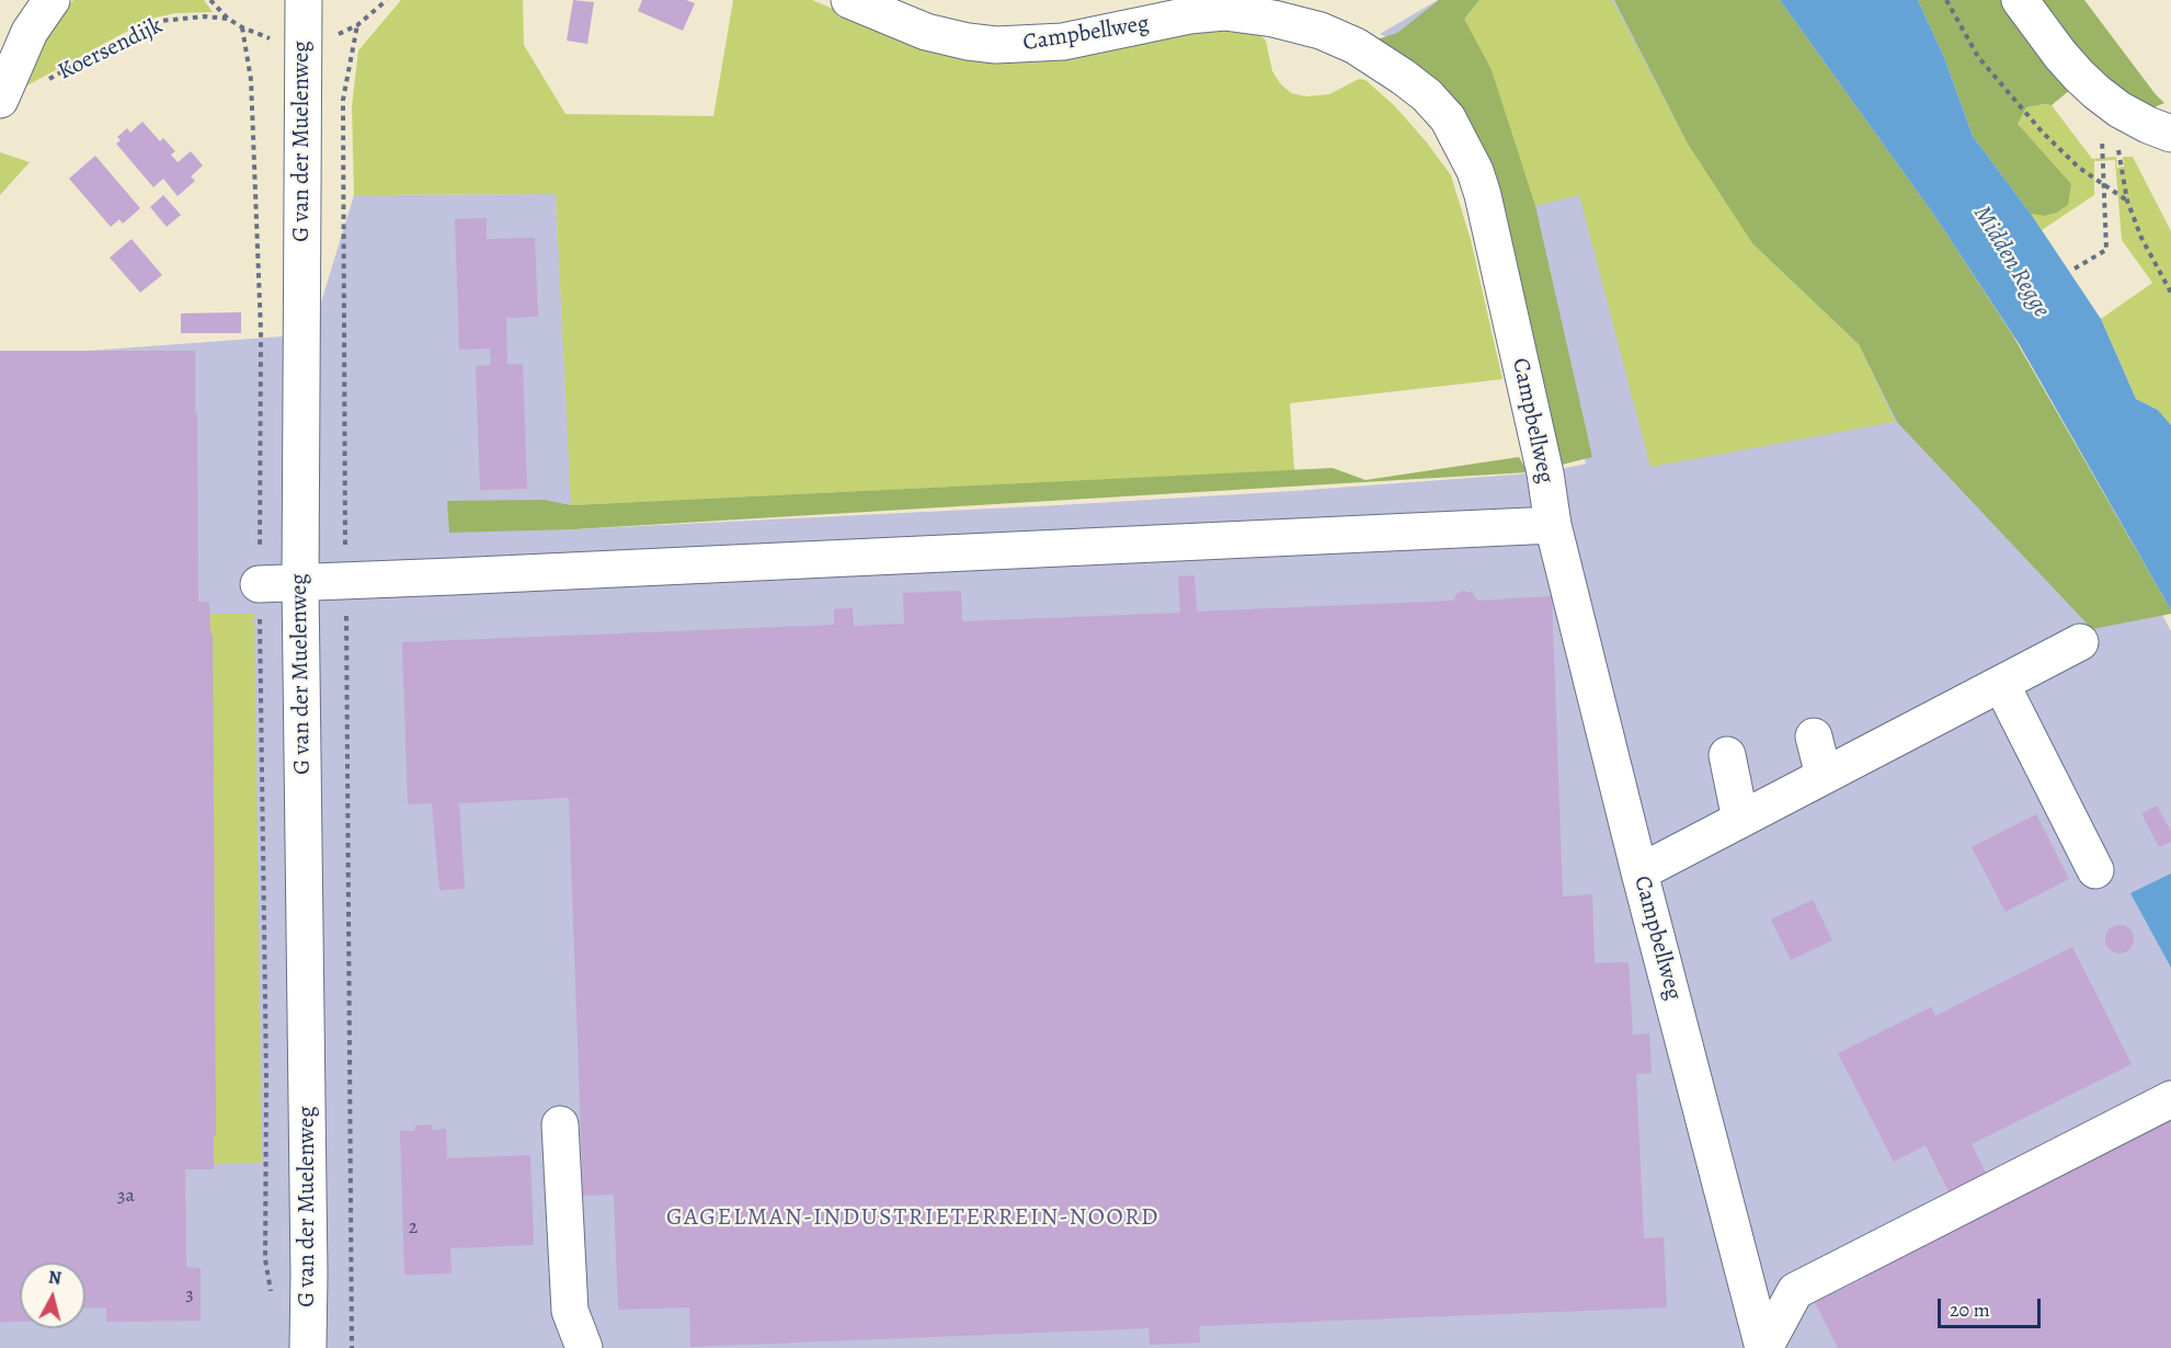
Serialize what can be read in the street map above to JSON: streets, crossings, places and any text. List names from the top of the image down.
{
  "streets": {
    "street": ["Campbellweg", "Koersendijk", "G van der Muelenweg"]
  },
  "crossings": [
    ["Koersendijk", "G van der Muelenweg"]
  ],
  "districts": ["GAGELMAN-INDUSTRIETERREIN-NOORD"],
  "water": ["Midden Regge"],
  "house_numbers": ["3a", "2", "3"],
  "scale_bar": "20 m",
  "north": "top"
}
